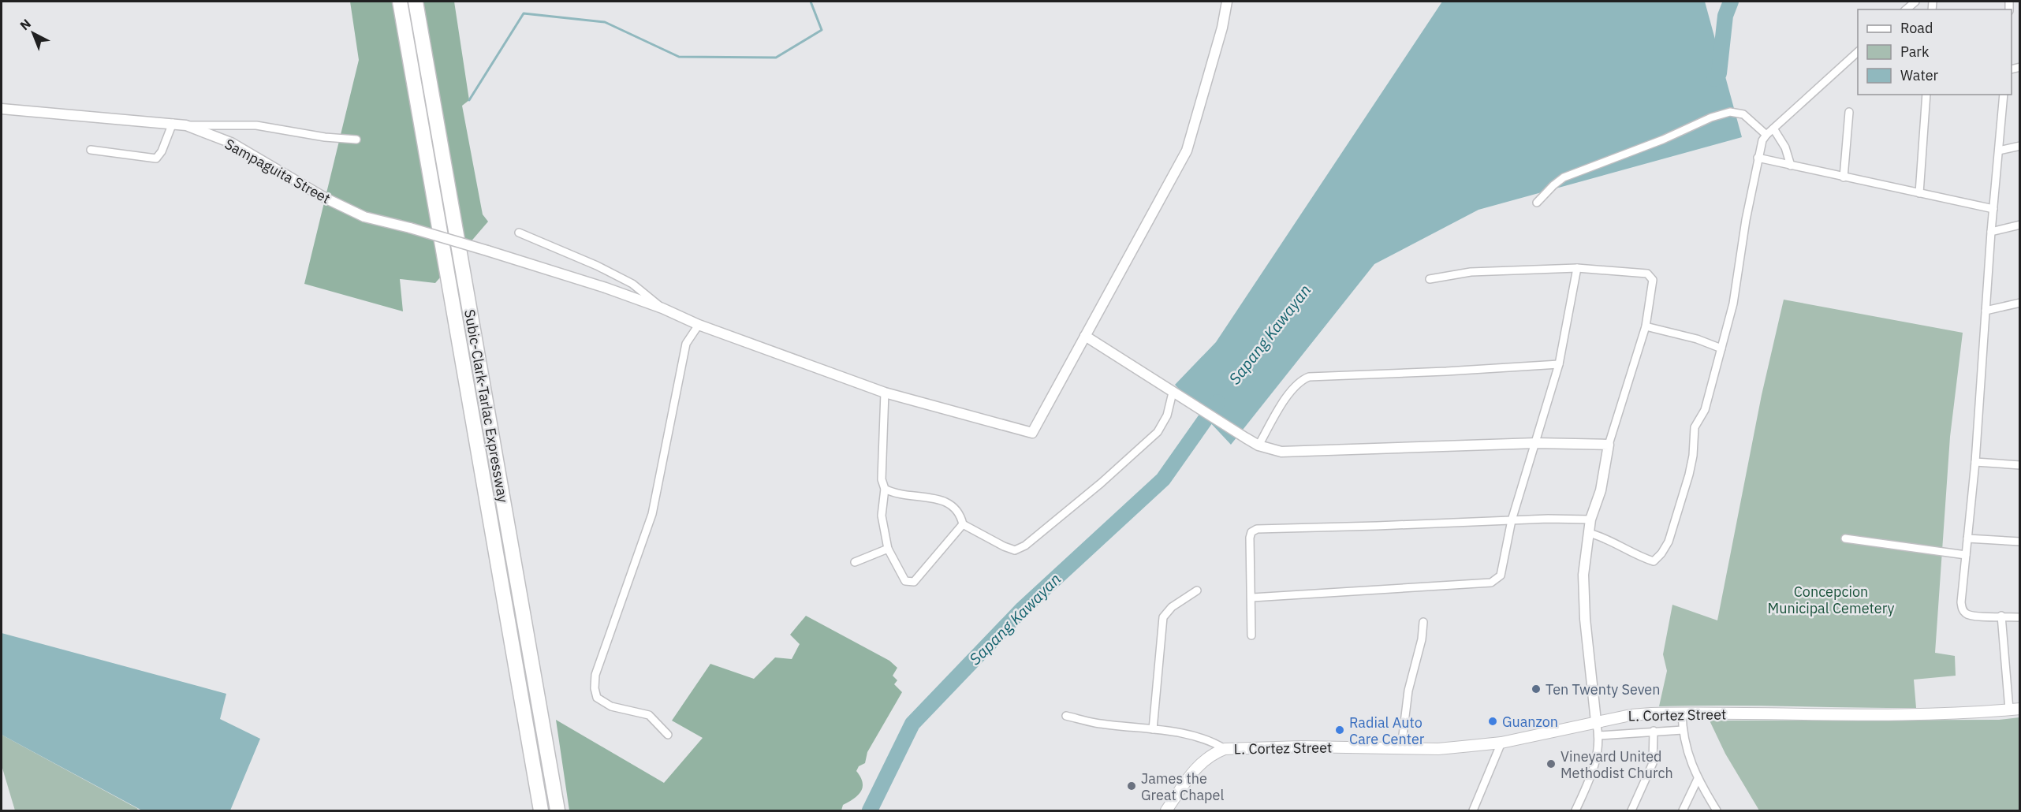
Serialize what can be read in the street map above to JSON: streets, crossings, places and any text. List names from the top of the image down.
{
  "streets": {
    "highway": ["Subic-Clark-Tarlac Expressway"],
    "main road": ["L. Cortez Street"],
    "street": ["Sampaguita Street"]
  },
  "water": ["Sapang Kawayan"],
  "parks": ["Concepcion Municipal Cemetery"],
  "places": [
    "Ten Twenty Seven",
    "Guanzon",
    "Radial Auto Care Center",
    "Vineyard United Methodist Church",
    "James the Great Chapel"
  ],
  "legend": ["Road", "Park", "Water"],
  "north": "top left"
}
